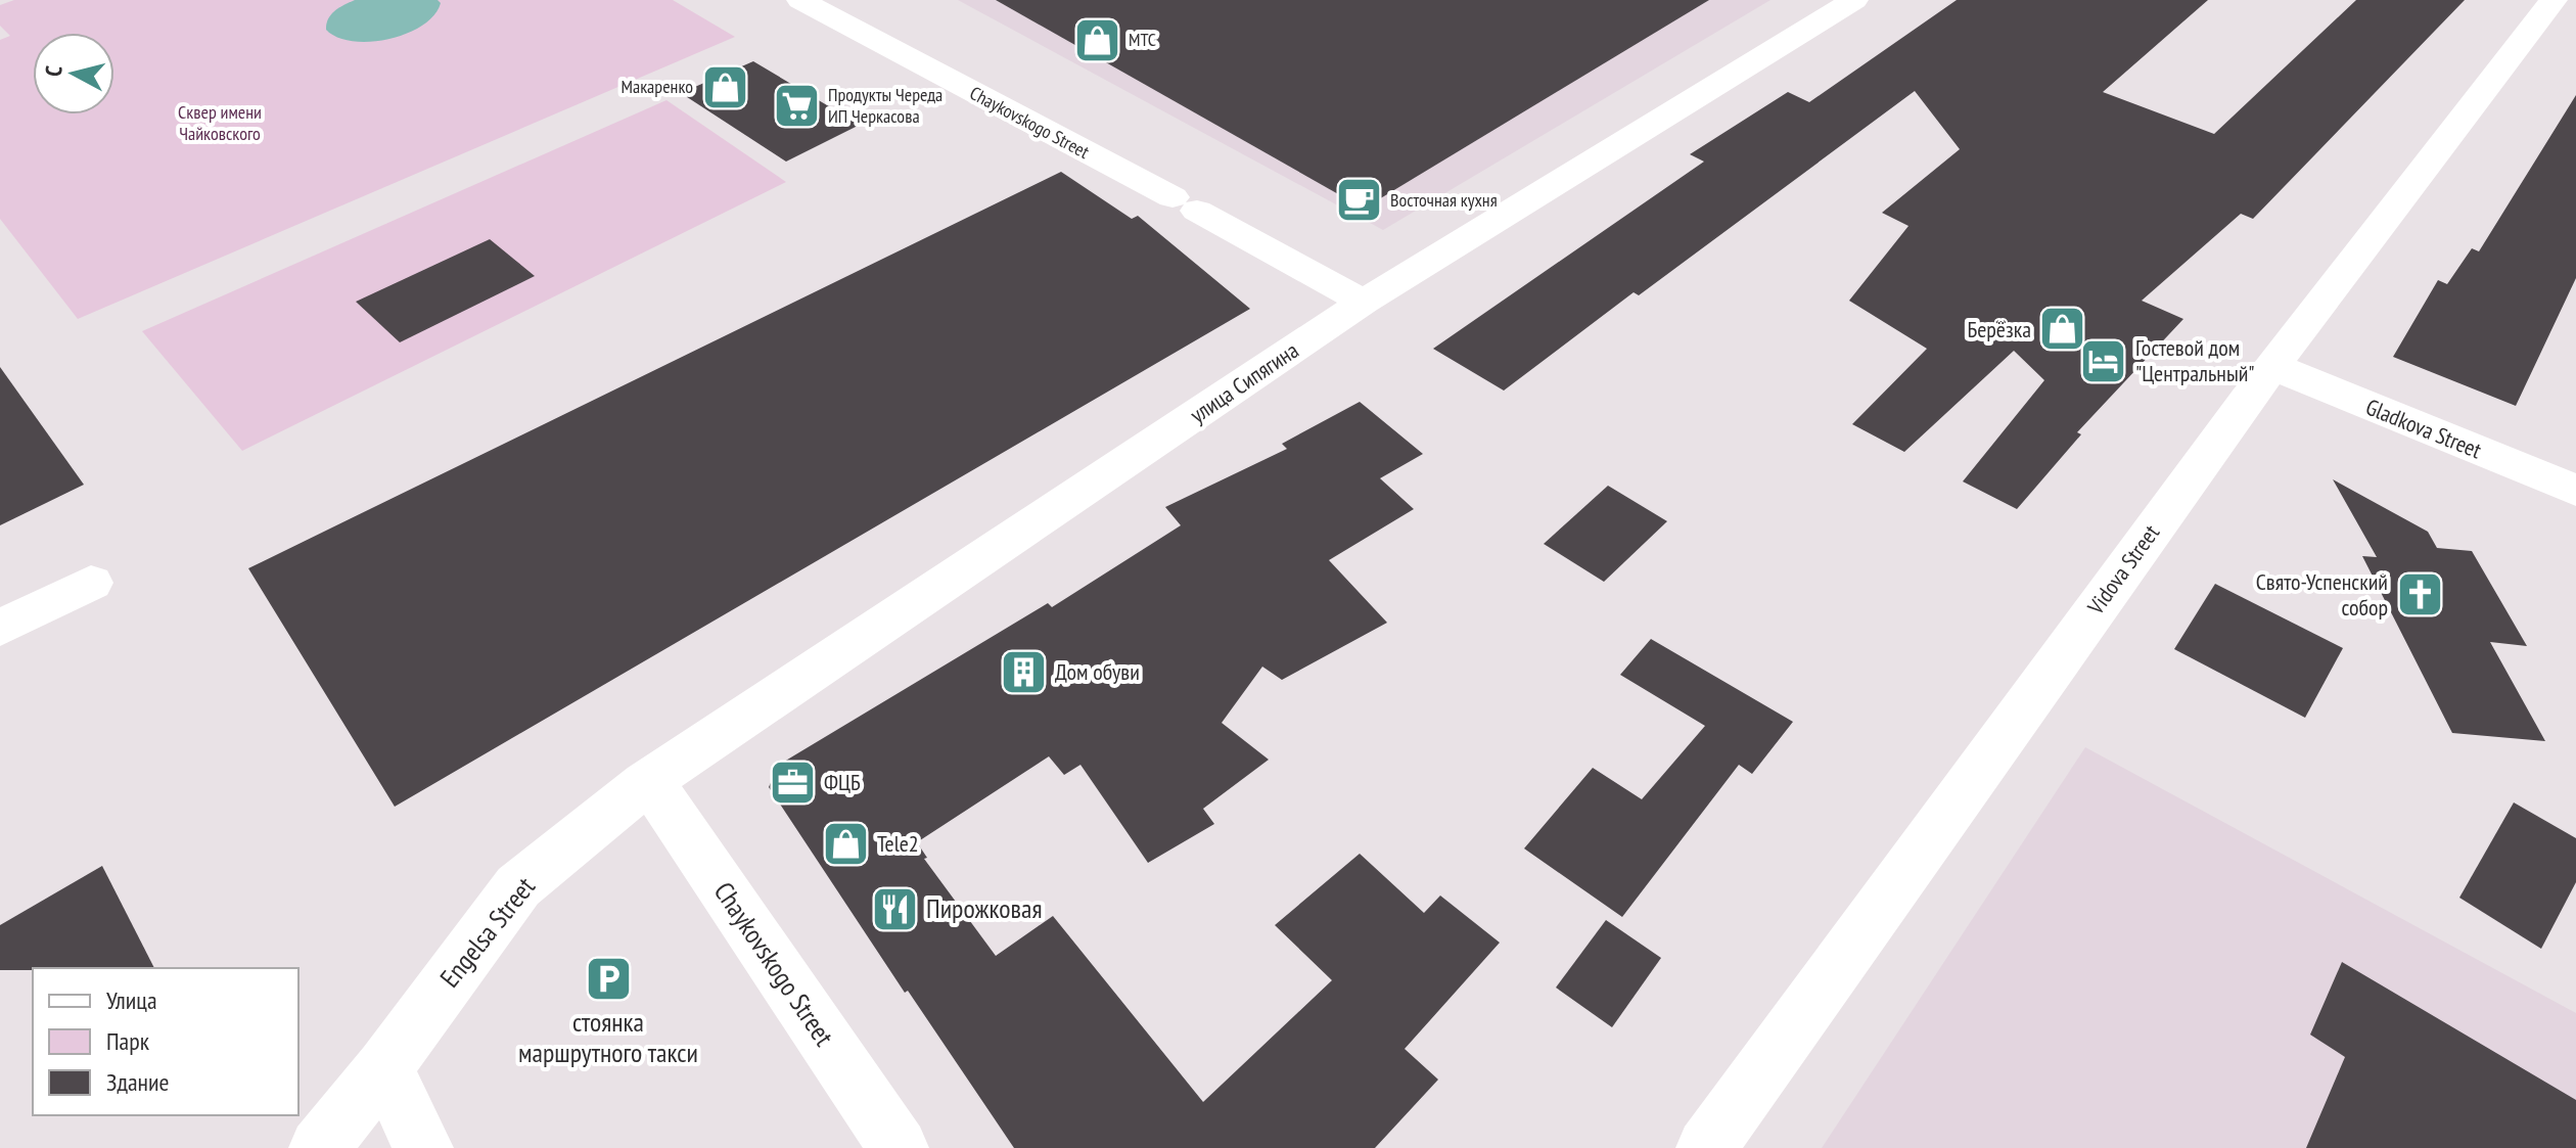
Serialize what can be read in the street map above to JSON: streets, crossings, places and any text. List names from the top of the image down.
{
  "streets": {
    "street": [
      "Chaykovskogo Street",
      "улица Сипягина",
      "Gladkova Street",
      "Vidova Street",
      "Engelsa Street"
    ]
  },
  "crossings": [
    ["Chaykovskogo Street", "улица Сипягина"],
    ["Chaykovskogo Street", "Engelsa Street"],
    ["улица Сипягина", "Engelsa Street"],
    ["Gladkova Street", "Vidova Street"]
  ],
  "parks": ["Сквер имени Чайковского"],
  "places": {
    "shop": [
      "МТС",
      "Макаренко",
      "Берёзка",
      "Tele2"
    ],
    "supermarket": ["Продукты Череда ИП Черкасова"],
    "cafe": ["Восточная кухня"],
    "hotel": ["Гостевой дом \"Центральный\""],
    "church": ["Свято-Успенский собор"],
    "building": ["Дом обуви"],
    "office": ["ФЦБ"],
    "restaurant": ["Пирожковая"],
    "parking": ["стоянка маршрутного такси"]
  },
  "legend": ["Улица", "Парк", "Здание"],
  "north": "left"
}
